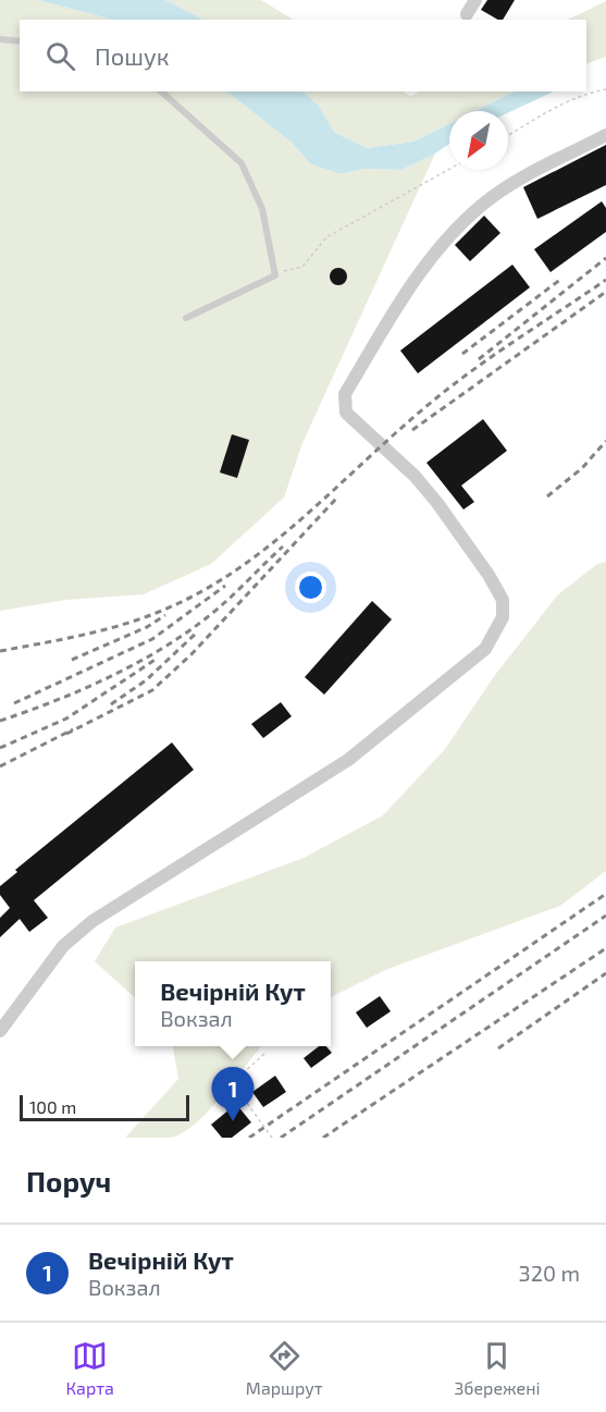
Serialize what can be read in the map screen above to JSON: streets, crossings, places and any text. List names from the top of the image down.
{
  "scale_bar": "100 m",
  "north": "bottom left",
  "page": {
    "search": "Пошук",
    "popup": ["Вечірній Кут", "Вокзал"],
    "pins": "1",
    "scale": "100 m",
    "heading": "Поруч",
    "list": [
      {
        "mark": "1",
        "name": "Вечірній Кут",
        "note": "Вокзал",
        "value": "320 m"
      }
    ],
    "nav": ["Карта", "Маршрут", "Збережені"]
  }
}
